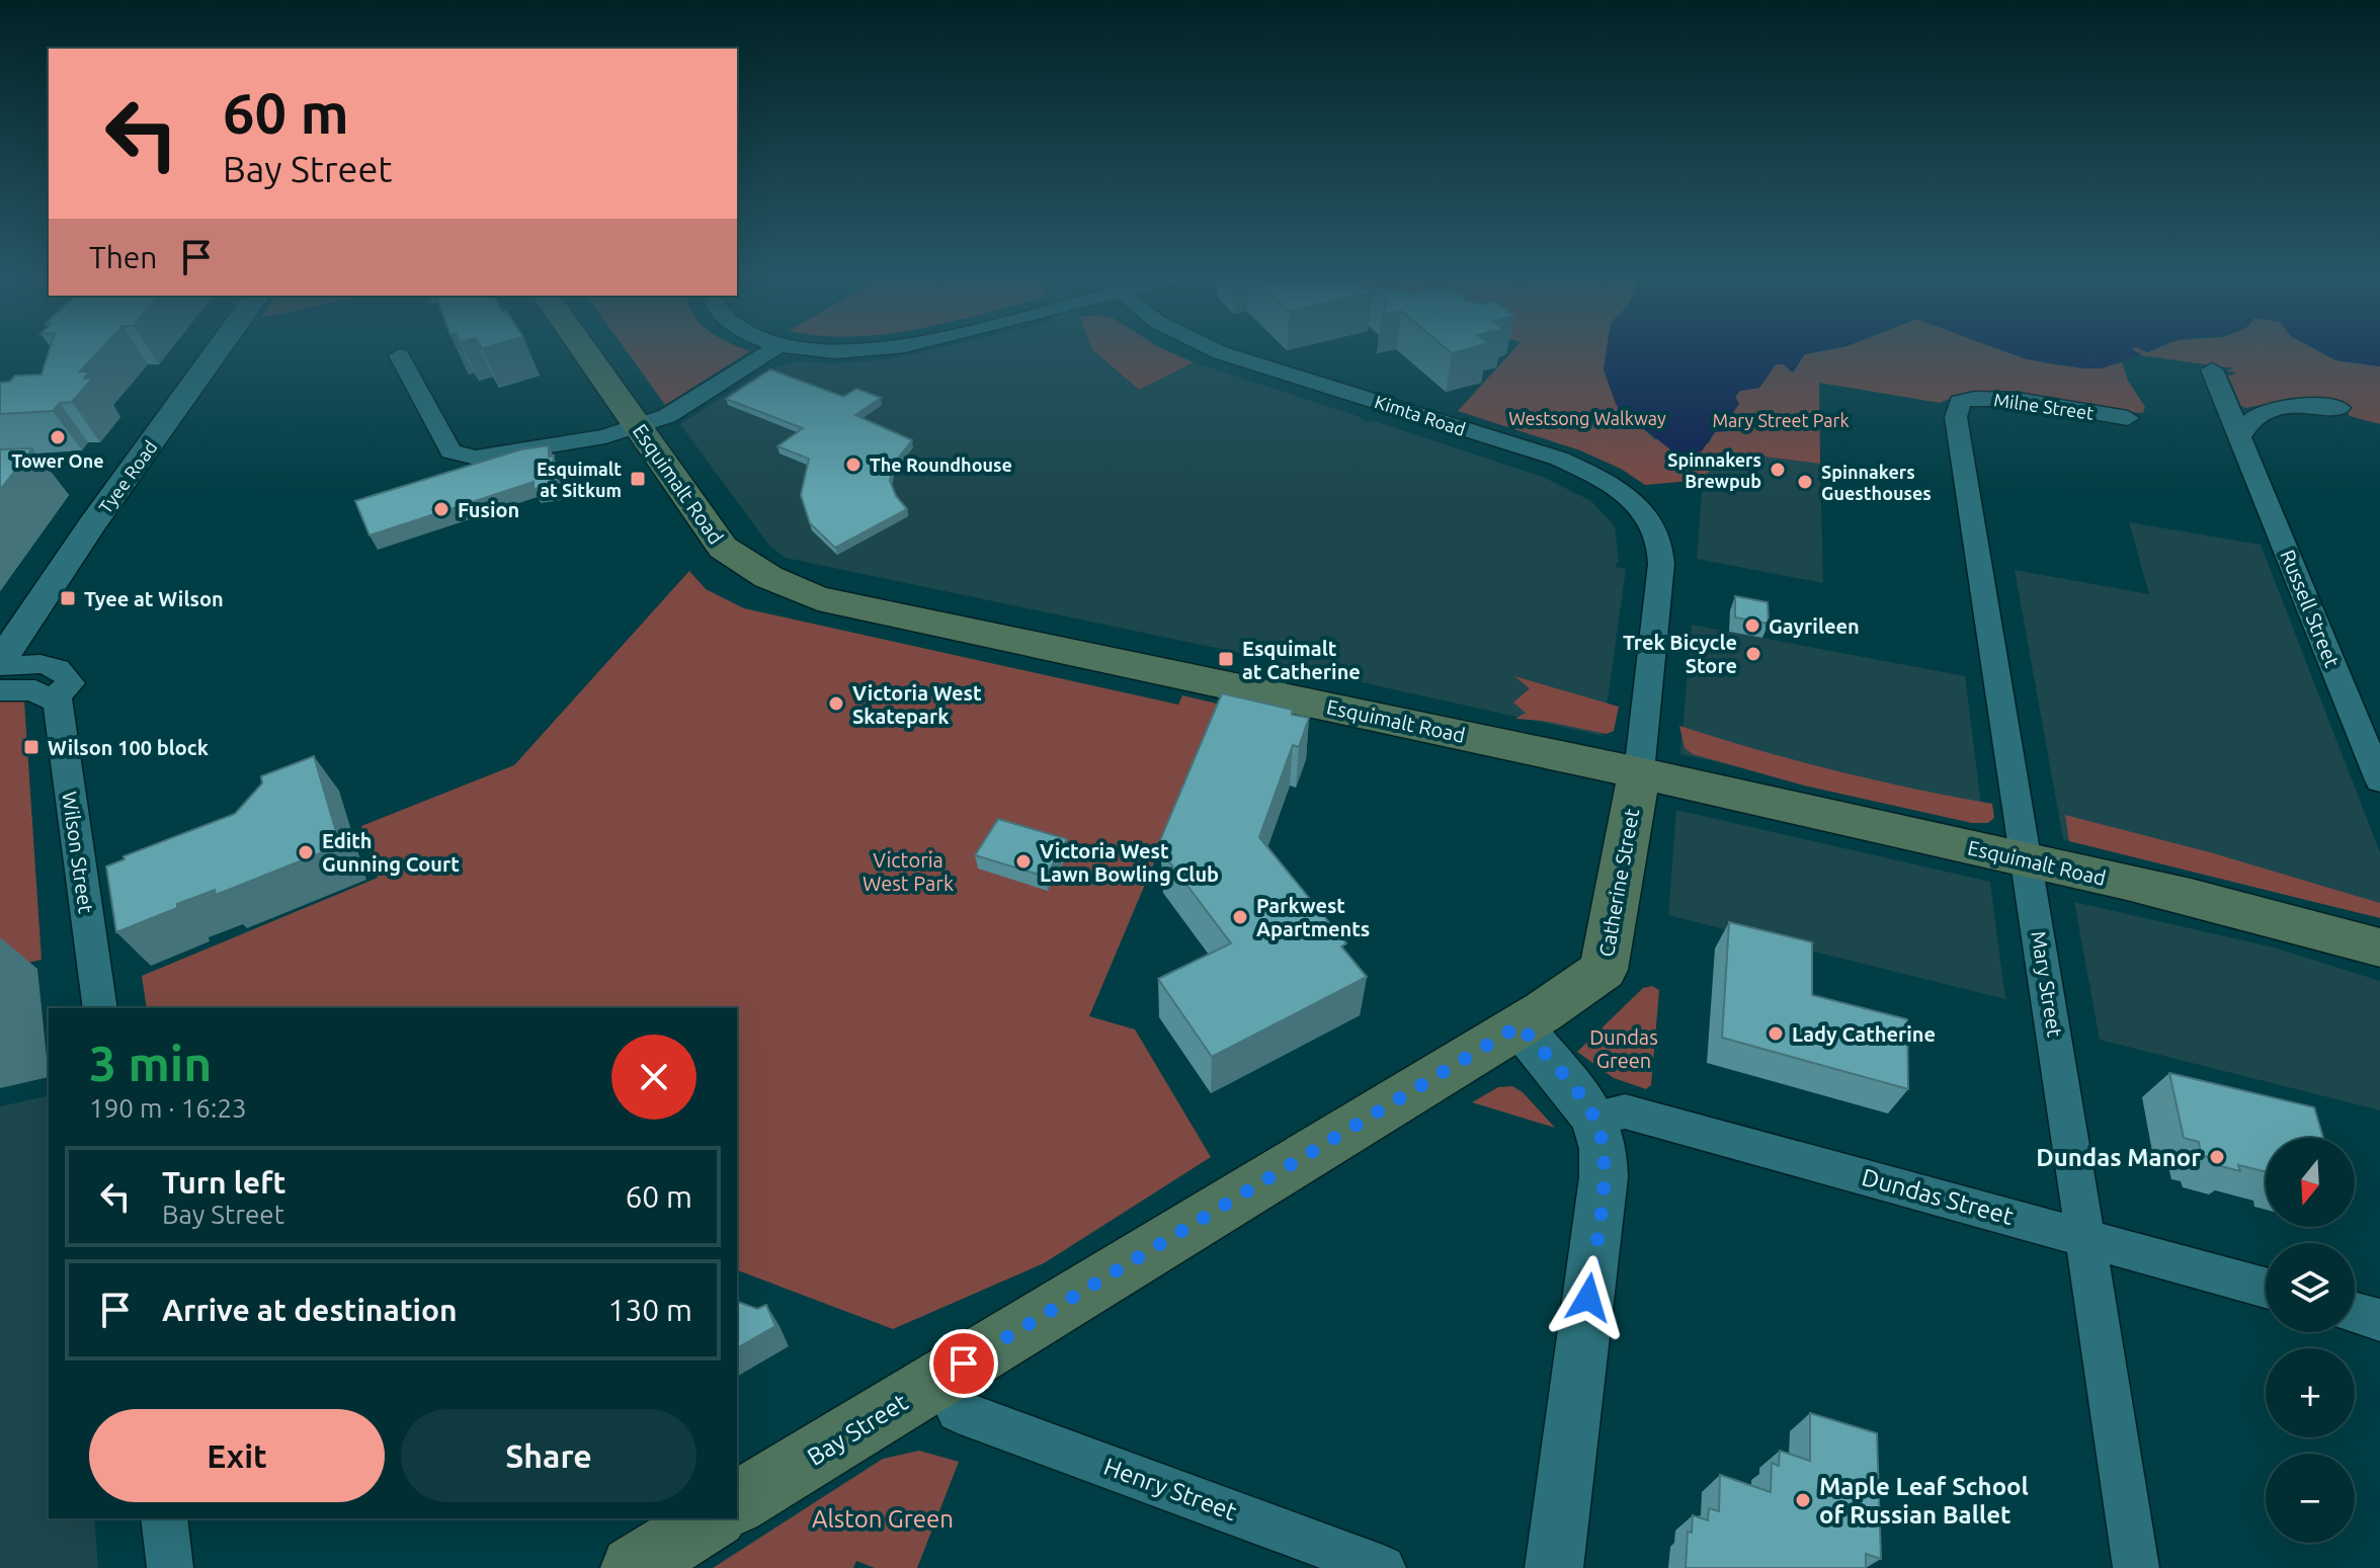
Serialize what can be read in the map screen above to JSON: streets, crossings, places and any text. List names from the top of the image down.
{
  "streets": {
    "main road": ["Esquimalt Road", "Catherine Street", "Bay Street"],
    "street": [
      "Milne Street",
      "Kimta Road",
      "Tyee Road",
      "Russell Street",
      "Wilson Street",
      "Mary Street",
      "Dundas Street",
      "Henry Street"
    ]
  },
  "crossings": [
    ["Milne Street", "Mary Street"],
    ["Kimta Road", "Catherine Street"],
    ["Tyee Road", "Wilson Street"],
    ["Esquimalt Road", "Catherine Street"],
    ["Esquimalt Road", "Mary Street"],
    ["Catherine Street", "Bay Street"],
    ["Mary Street", "Dundas Street"]
  ],
  "parks": [
    "Westsong Walkway",
    "Mary Street Park",
    "Victoria West Park",
    "Dundas Green",
    "Alston Green"
  ],
  "places": {
    "other": [
      "Tower One",
      "The Roundhouse",
      "Spinnakers Brewpub",
      "Spinnakers Guesthouses",
      "Fusion",
      "Gayrileen",
      "Trek Bicycle Store",
      "Victoria West Skatepark",
      "Edith Gunning Court",
      "Victoria West Lawn Bowling Club",
      "Parkwest Apartments",
      "Lady Catherine",
      "Dundas Manor",
      "Maple Leaf School of Russian Ballet"
    ],
    "transit": [
      "Esquimalt at Sitkum",
      "Tyee at Wilson",
      "Esquimalt at Catherine",
      "Wilson 100 block"
    ]
  },
  "north": "bottom",
  "page": {
    "turn": ["60 m", "Bay Street"],
    "then": "Then",
    "heading": ["3 min", "190 m · 16:23"],
    "map_buttons": ["+", "−"],
    "list": [
      {
        "name": "Turn left",
        "note": "Bay Street",
        "value": "60 m"
      },
      {
        "name": "Arrive at destination",
        "value": "130 m"
      }
    ],
    "buttons": ["Exit", "Share"]
  }
}
